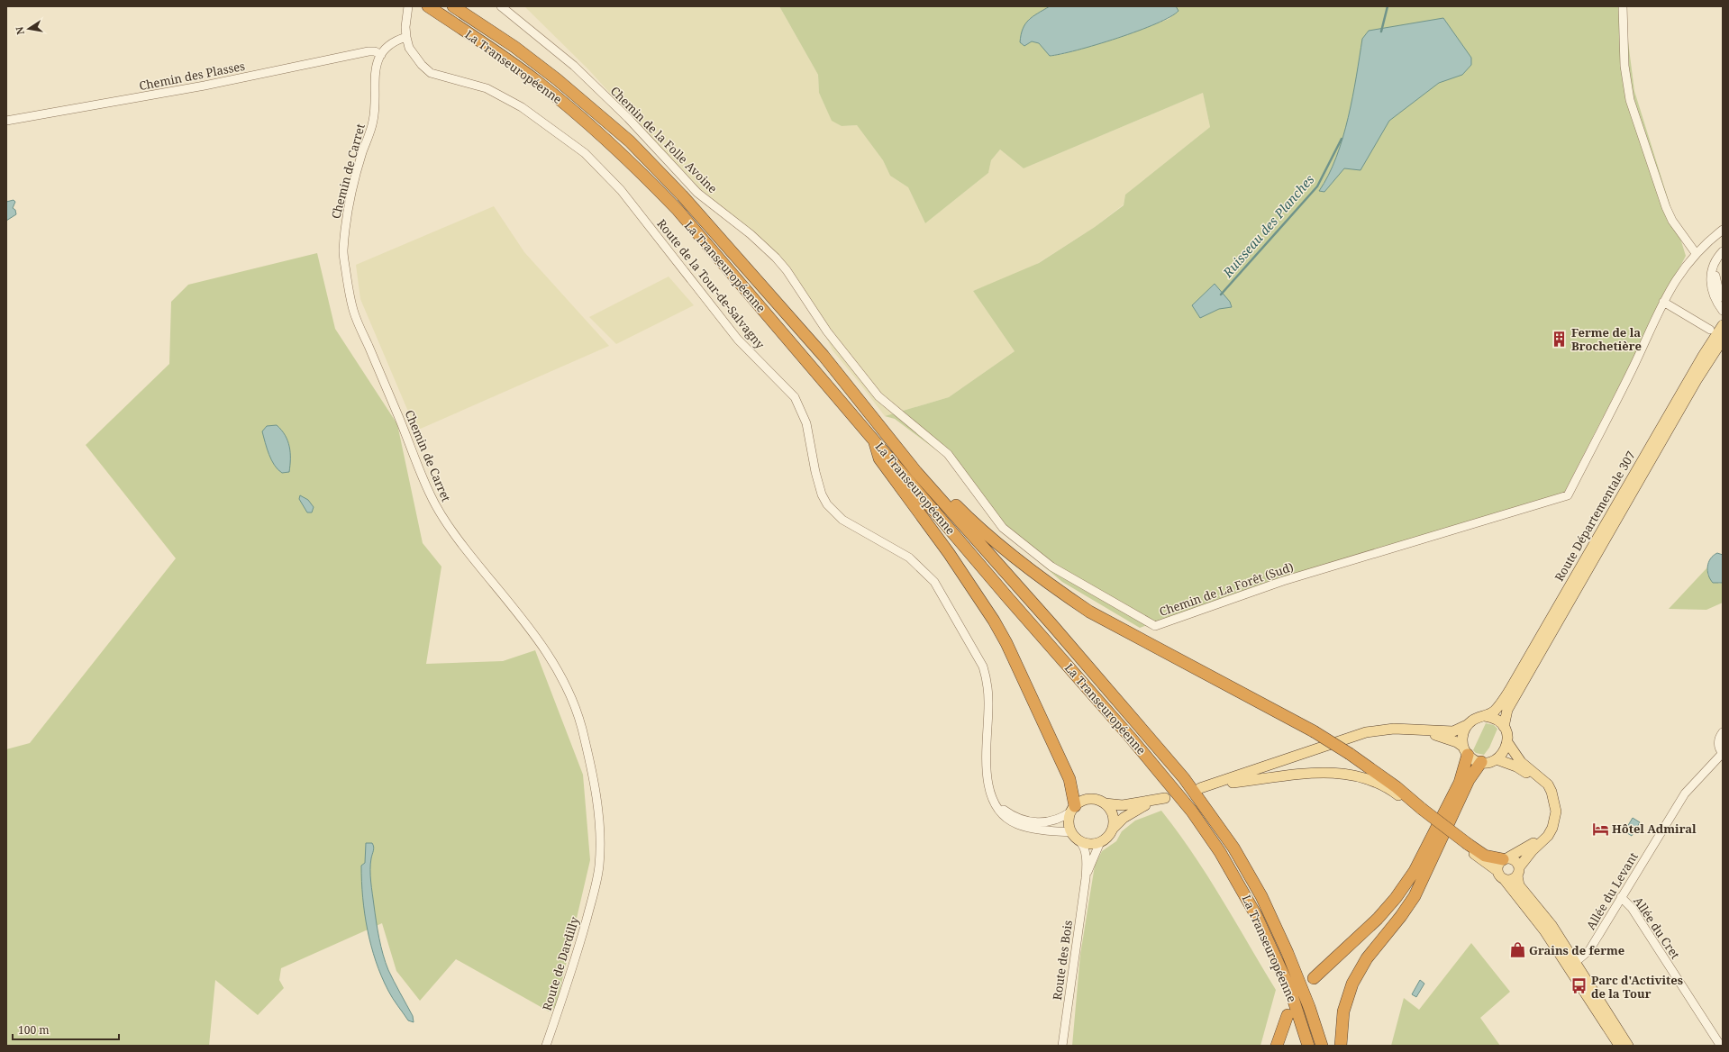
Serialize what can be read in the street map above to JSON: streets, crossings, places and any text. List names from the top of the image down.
{
  "streets": {
    "highway": ["La Transeuropéenne"],
    "main road": ["Route Départementale 307"],
    "street": [
      "Chemin des Plasses",
      "Chemin de la Folle Avoine",
      "Chemin de Carret",
      "Route de la Tour-de-Salvagny",
      "Chemin de La Forêt (Sud)",
      "Allée du Levant",
      "Allée du Cret",
      "Route des Bois",
      "Route de Dardilly"
    ]
  },
  "crossings": [
    ["Chemin des Plasses", "Chemin de Carret"],
    ["Chemin de la Folle Avoine", "Chemin de La Forêt (Sud)"],
    ["Chemin de Carret", "Route de la Tour-de-Salvagny"],
    ["Chemin de Carret", "Route de Dardilly"],
    ["Route de la Tour-de-Salvagny", "Route des Bois"],
    ["Allée du Levant", "Allée du Cret"]
  ],
  "water": ["Ruisseau des Planches"],
  "places": {
    "building": ["Ferme de la Brochetière"],
    "hotel": ["Hôtel Admiral"],
    "shop": ["Grains de ferme"],
    "bus stop": ["Parc d'Activites de la Tour"]
  },
  "scale_bar": "100 m",
  "north": "left"
}
